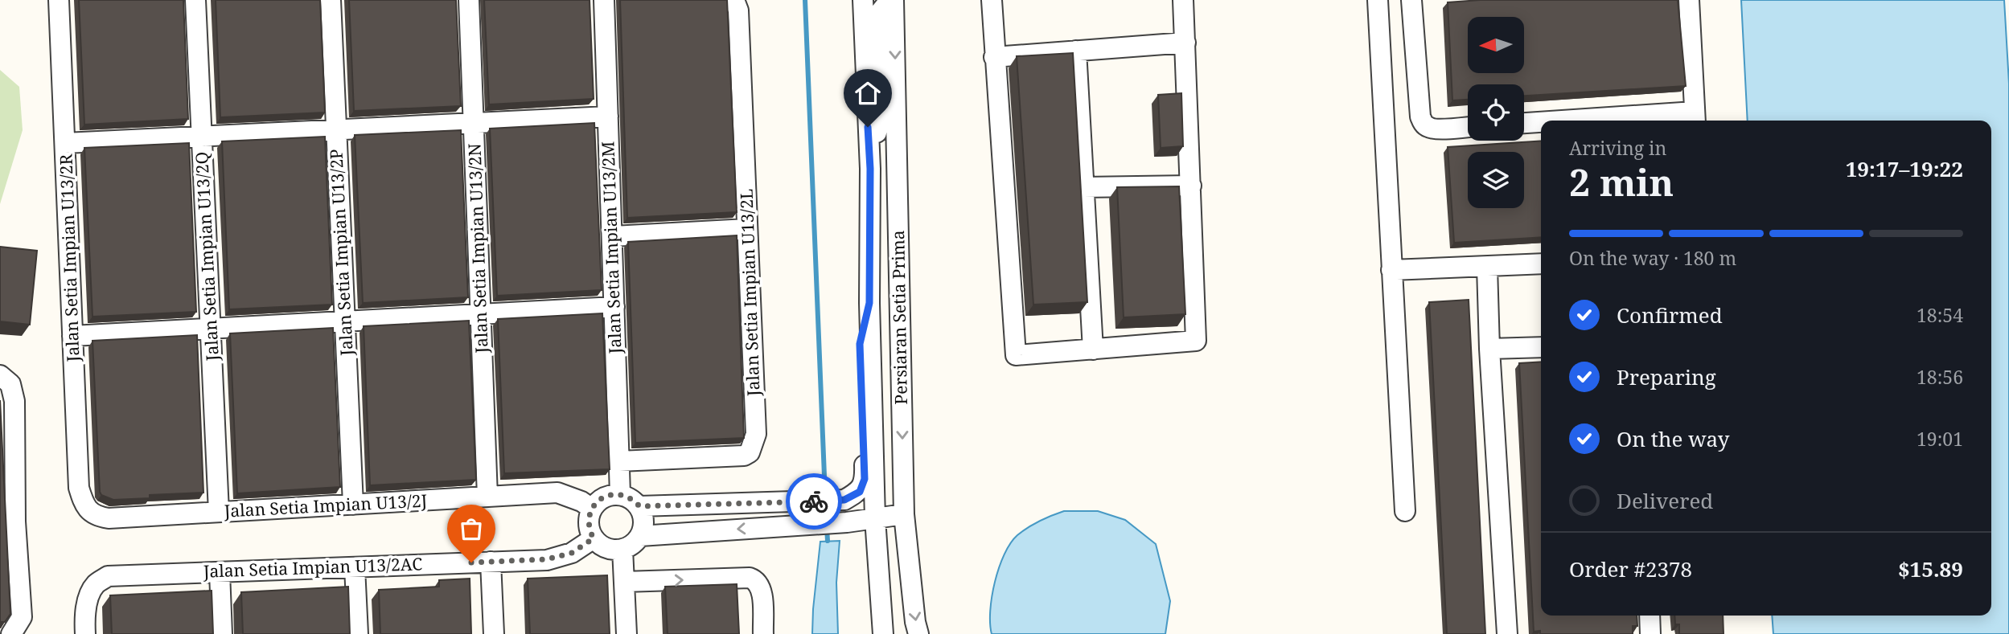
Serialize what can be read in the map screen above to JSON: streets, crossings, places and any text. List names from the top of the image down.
{
  "streets": {
    "street": [
      "Jalan Setia Impian U13/2M",
      "Jalan Setia Impian U13/2N",
      "Jalan Setia Impian U13/2P",
      "Jalan Setia Impian U13/2Q",
      "Jalan Setia Impian U13/2R",
      "Jalan Setia Impian U13/2L",
      "Persiaran Setia Prima",
      "Jalan Setia Impian U13/2J",
      "Jalan Setia Impian U13/2AC"
    ]
  },
  "crossings": [
    ["Jalan Setia Impian U13/2M", "Jalan Setia Impian U13/2L"],
    ["Jalan Setia Impian U13/2M", "Jalan Setia Impian U13/2J"],
    ["Jalan Setia Impian U13/2M", "Jalan Setia Impian U13/2AC"],
    ["Jalan Setia Impian U13/2N", "Jalan Setia Impian U13/2J"],
    ["Jalan Setia Impian U13/2P", "Jalan Setia Impian U13/2J"],
    ["Jalan Setia Impian U13/2Q", "Jalan Setia Impian U13/2J"],
    ["Jalan Setia Impian U13/2R", "Jalan Setia Impian U13/2J"],
    ["Jalan Setia Impian U13/2J", "Jalan Setia Impian U13/2AC"]
  ],
  "north": "left",
  "page": {
    "heading": ["2 min", "Arriving in", "19:17–19:22"],
    "panel": ["Order #2378", "$15.89"],
    "bar": "On the way · 180 m",
    "list": [
      ["Confirmed", "18:54"],
      ["Preparing", "18:56"],
      ["On the way", "19:01"],
      "Delivered"
    ]
  }
}
